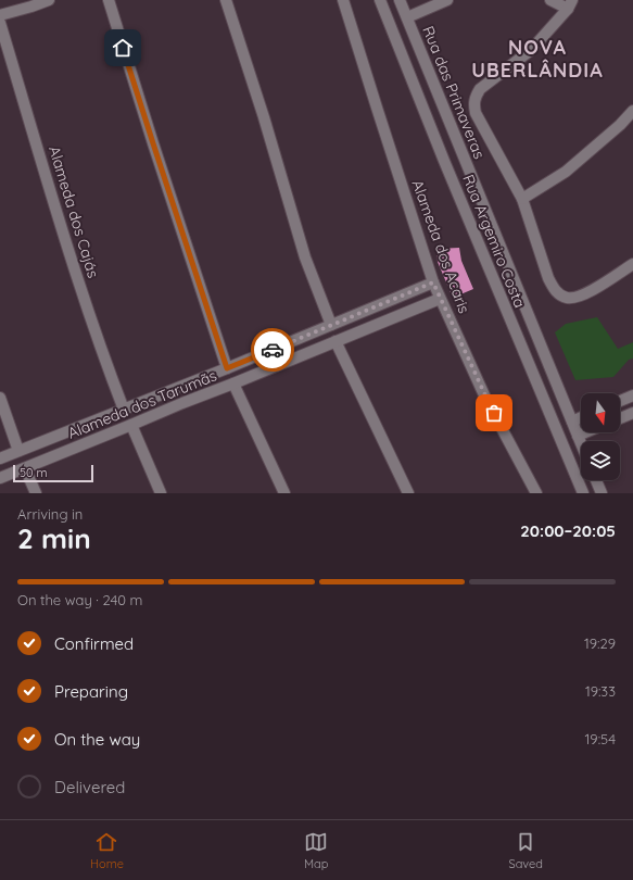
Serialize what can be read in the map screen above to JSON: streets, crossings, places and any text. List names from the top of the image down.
{
  "streets": {
    "street": [
      "Rua das Primaveras",
      "Alameda dos Cajás",
      "Rua Argemiro Costa",
      "Alameda dos Acaris",
      "Alameda dos Tarumãs"
    ]
  },
  "crossings": [
    ["Alameda dos Cajás", "Alameda dos Tarumãs"],
    ["Alameda dos Acaris", "Alameda dos Tarumãs"]
  ],
  "districts": ["NOVA UBERLÂNDIA"],
  "scale_bar": "50 m",
  "north": "bottom",
  "page": {
    "scale": "50 m",
    "heading": ["2 min", "Arriving in", "20:00–20:05"],
    "bar": "On the way · 240 m",
    "list": [
      ["Confirmed", "19:29"],
      ["Preparing", "19:33"],
      ["On the way", "19:54"],
      "Delivered"
    ],
    "tabs": ["Home", "Map", "Saved"]
  }
}
